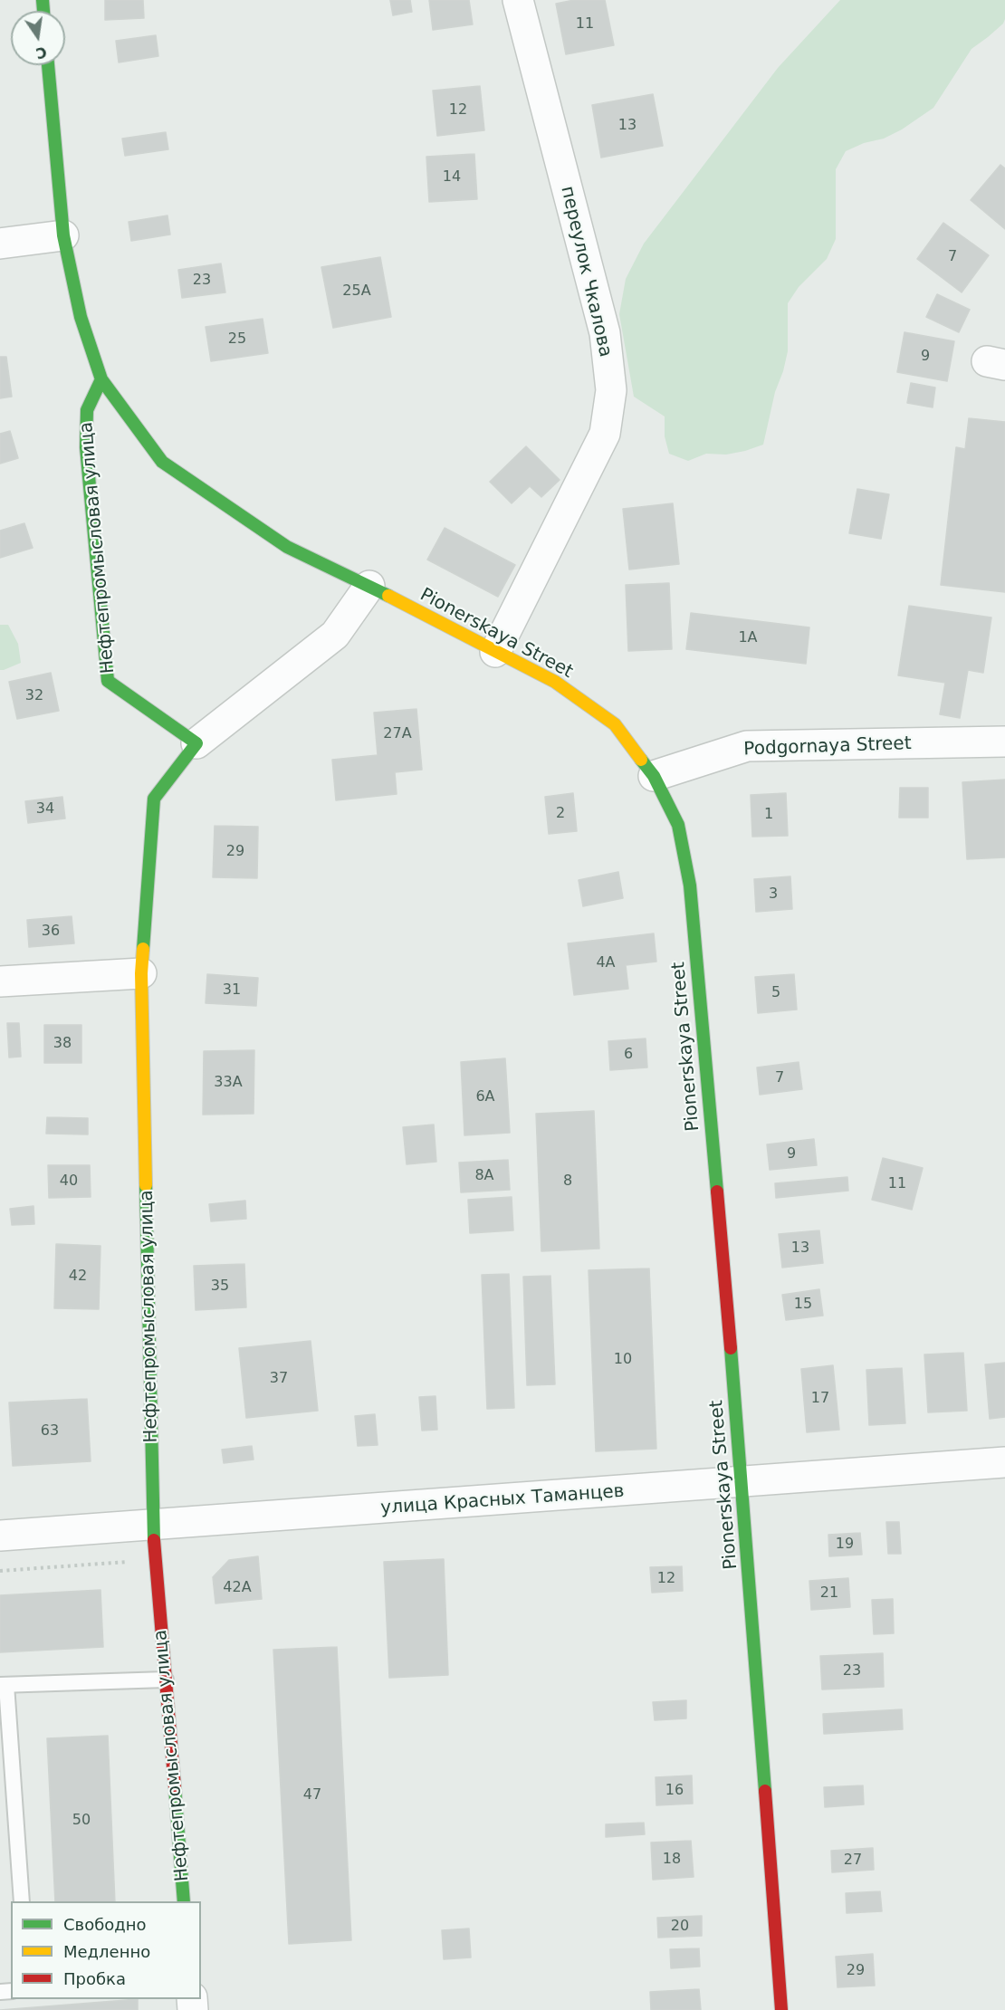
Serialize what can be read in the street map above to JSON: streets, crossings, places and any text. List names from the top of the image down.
{
  "streets": {
    "main road": ["Нефтепромысловая улица", "Pionerskaya Street"],
    "street": ["переулок Чкалова", "Podgornaya Street", "улица Красных Таманцев"]
  },
  "crossings": [
    ["переулок Чкалова", "Pionerskaya Street"],
    ["Нефтепромысловая улица", "Pionerskaya Street"],
    ["Нефтепромысловая улица", "улица Красных Таманцев"],
    ["Pionerskaya Street", "Podgornaya Street"],
    ["Pionerskaya Street", "улица Красных Таманцев"]
  ],
  "house_numbers": [
    "11",
    "12",
    "13",
    "14",
    "7",
    "23",
    "25А",
    "25",
    "9",
    "1А",
    "32",
    "27А",
    "34",
    "2",
    "1",
    "29",
    "3",
    "36",
    "4А",
    "31",
    "5",
    "38",
    "6",
    "7",
    "33А",
    "6А",
    "9",
    "8А",
    "40",
    "8",
    "11",
    "13",
    "42",
    "35",
    "15",
    "10",
    "37",
    "17",
    "63",
    "19",
    "12",
    "42А",
    "21",
    "23",
    "16",
    "47",
    "50",
    "18",
    "27",
    "20",
    "29"
  ],
  "legend": ["Свободно", "Медленно", "Пробка"],
  "north": "bottom"
}
